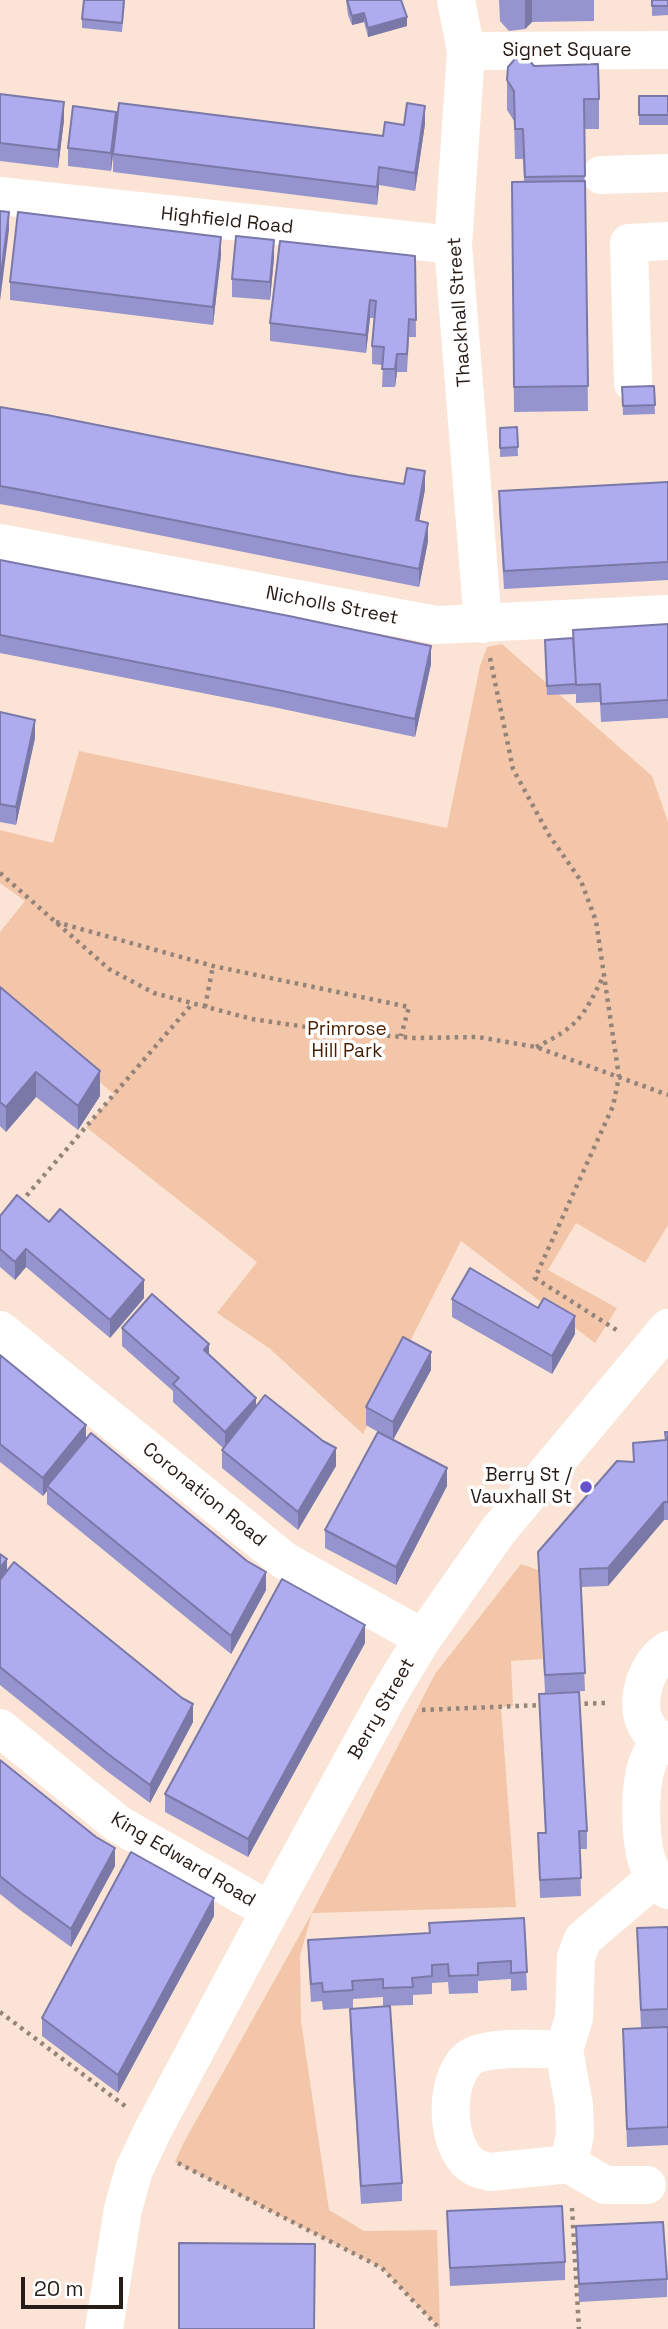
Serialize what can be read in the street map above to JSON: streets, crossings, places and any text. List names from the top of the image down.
{
  "streets": {
    "street": [
      "Signet Square",
      "Highfield Road",
      "Thackhall Street",
      "Nicholls Street",
      "Coronation Road",
      "Berry Street",
      "King Edward Road"
    ]
  },
  "crossings": [
    ["Signet Square", "Thackhall Street"],
    ["Highfield Road", "Thackhall Street"],
    ["Thackhall Street", "Nicholls Street"],
    ["Coronation Road", "Berry Street"],
    ["Berry Street", "King Edward Road"]
  ],
  "parks": ["Primrose Hill Park"],
  "places": ["Berry St / Vauxhall St"],
  "scale_bar": "20 m"
}
